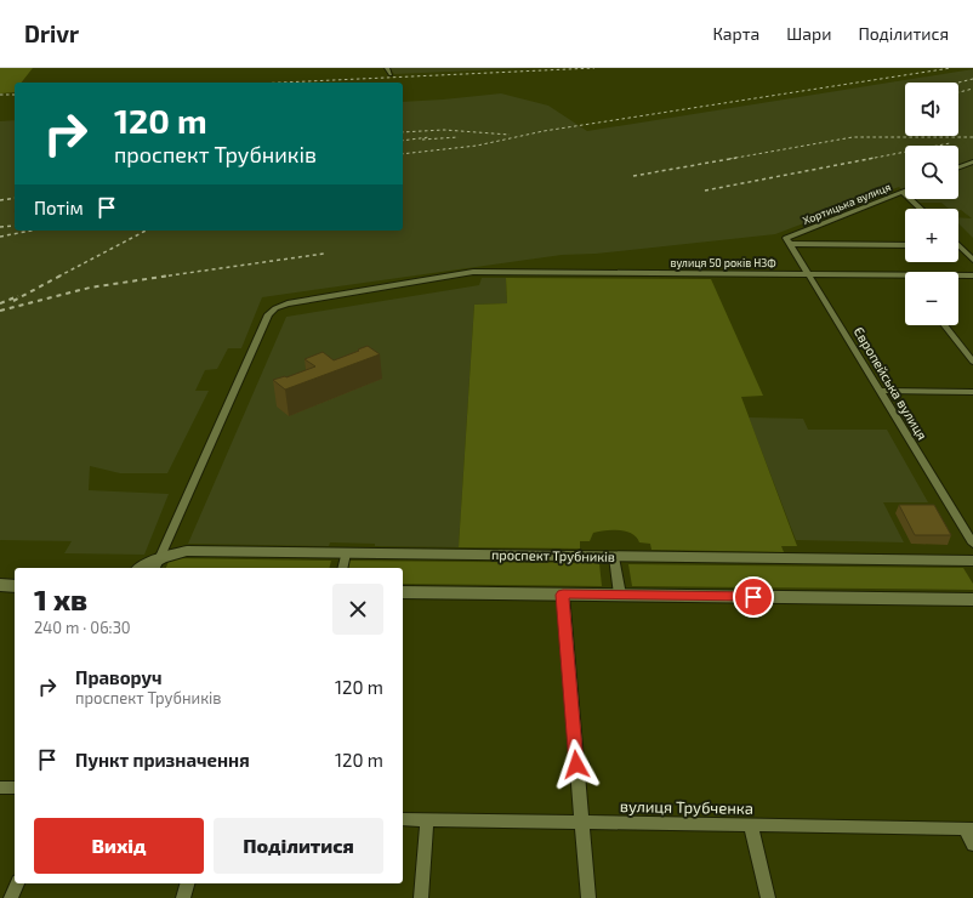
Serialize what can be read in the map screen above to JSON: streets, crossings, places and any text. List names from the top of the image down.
{
  "streets": {
    "main road": ["проспект Трубників"],
    "street": [
      "Хортицька вулиця",
      "вулиця 50 років НЗФ",
      "Європейська вулиця",
      "вулиця Трубченка"
    ]
  },
  "crossings": [
    ["Хортицька вулиця", "Європейська вулиця"],
    ["вулиця 50 років НЗФ", "Європейська вулиця"],
    ["вулиця 50 років НЗФ", "проспект Трубників"]
  ],
  "page": {
    "header": "Drivr",
    "nav": ["Карта", "Шари", "Поділитися"],
    "map_buttons": ["+", "−"],
    "turn": ["120 m", "проспект Трубників"],
    "then": "Потім",
    "heading": ["1 хв", "240 m · 06:30"],
    "list": [
      {
        "name": "Праворуч",
        "note": "проспект Трубників",
        "value": "120 m"
      },
      {
        "name": "Пункт призначення",
        "value": "120 m"
      }
    ],
    "buttons": ["Вихід", "Поділитися"]
  }
}
